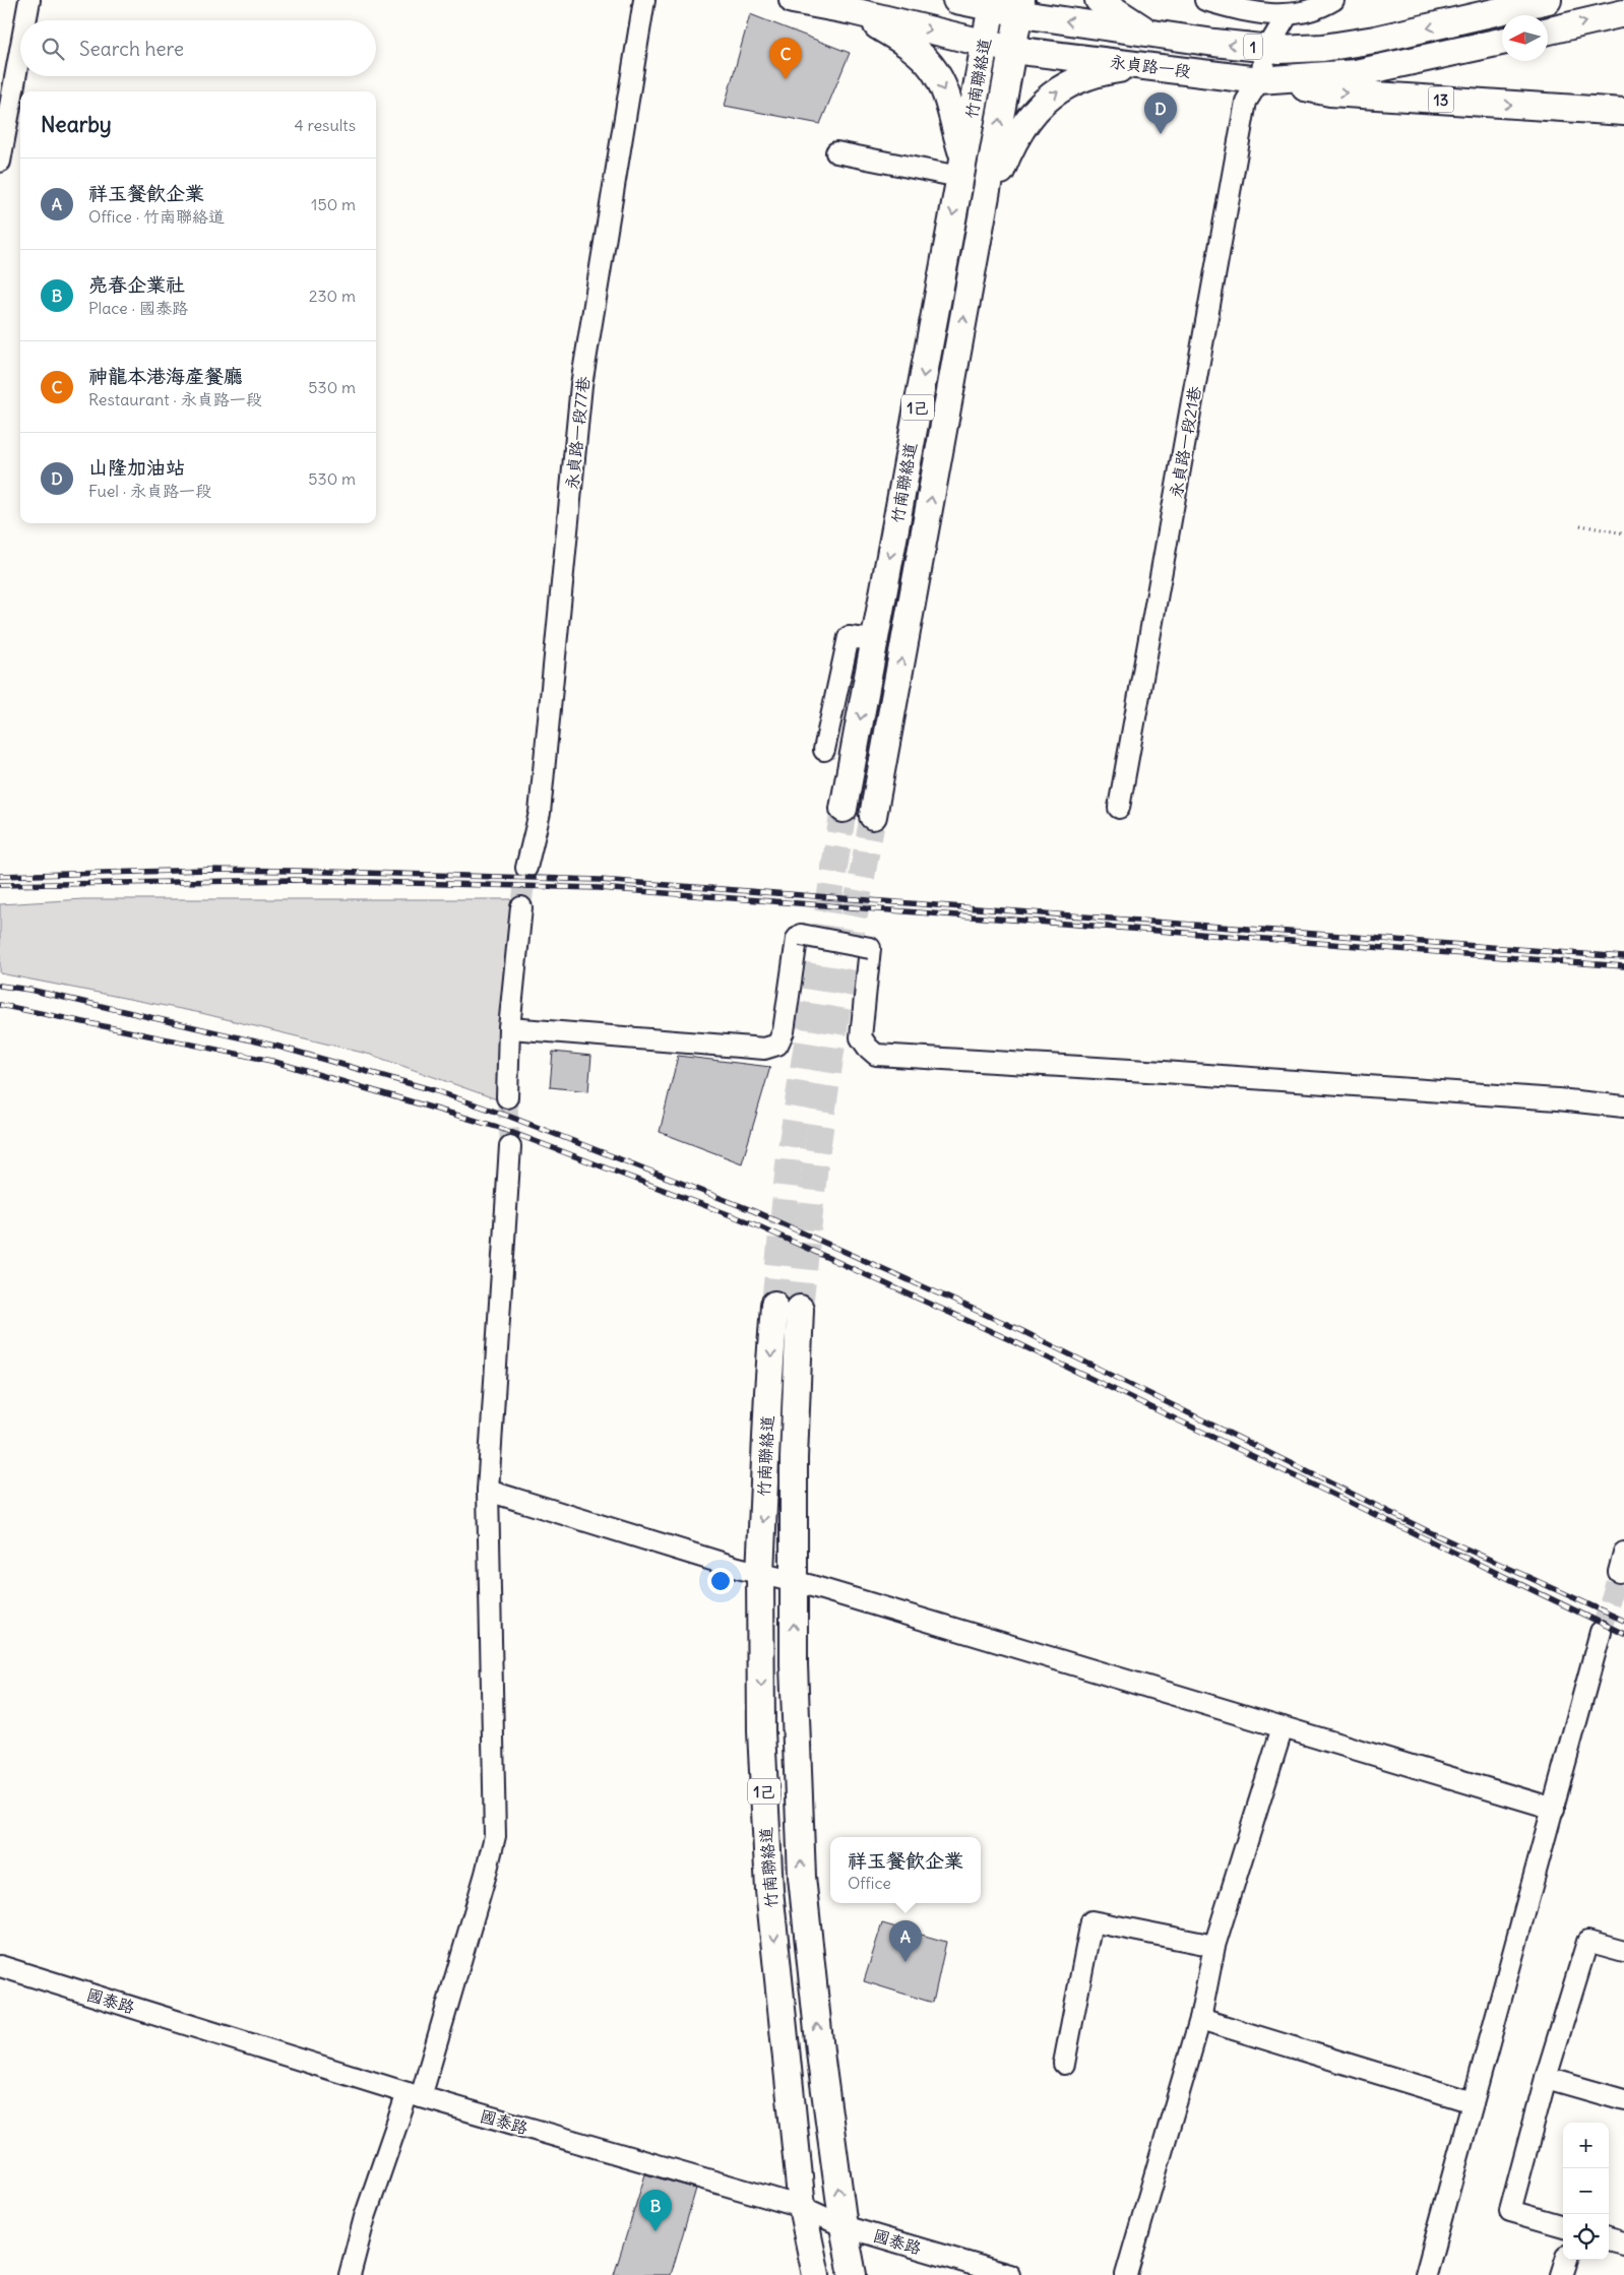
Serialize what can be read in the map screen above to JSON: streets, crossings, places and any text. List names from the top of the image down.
{
  "streets": {
    "main road": [
      "1",
      "永貞路一段",
      "竹南聯絡道",
      "13",
      "1己"
    ],
    "street": ["永貞路一段77巷", "永貞路一段21巷", "國泰路"]
  },
  "crossings": [
    ["永貞路一段", "竹南聯絡道"],
    ["永貞路一段", "13"],
    ["永貞路一段", "永貞路一段21巷"],
    ["竹南聯絡道", "國泰路"],
    ["13", "永貞路一段21巷"]
  ],
  "north": "left",
  "page": {
    "search": "Search here",
    "pins": [
      "C",
      "D",
      "A",
      "B"
    ],
    "heading": ["Nearby", "4 results"],
    "list": [
      {
        "mark": "A",
        "name": "祥玉餐飲企業",
        "note": "Office · 竹南聯絡道",
        "value": "150 m"
      },
      {
        "mark": "B",
        "name": "亮春企業社",
        "note": "Place · 國泰路",
        "value": "230 m"
      },
      {
        "mark": "C",
        "name": "神龍本港海產餐廳",
        "note": "Restaurant · 永貞路一段",
        "value": "530 m"
      },
      {
        "mark": "D",
        "name": "山隆加油站",
        "note": "Fuel · 永貞路一段",
        "value": "530 m"
      }
    ],
    "popup": ["祥玉餐飲企業", "Office"],
    "map_buttons": ["+", "−"]
  }
}
